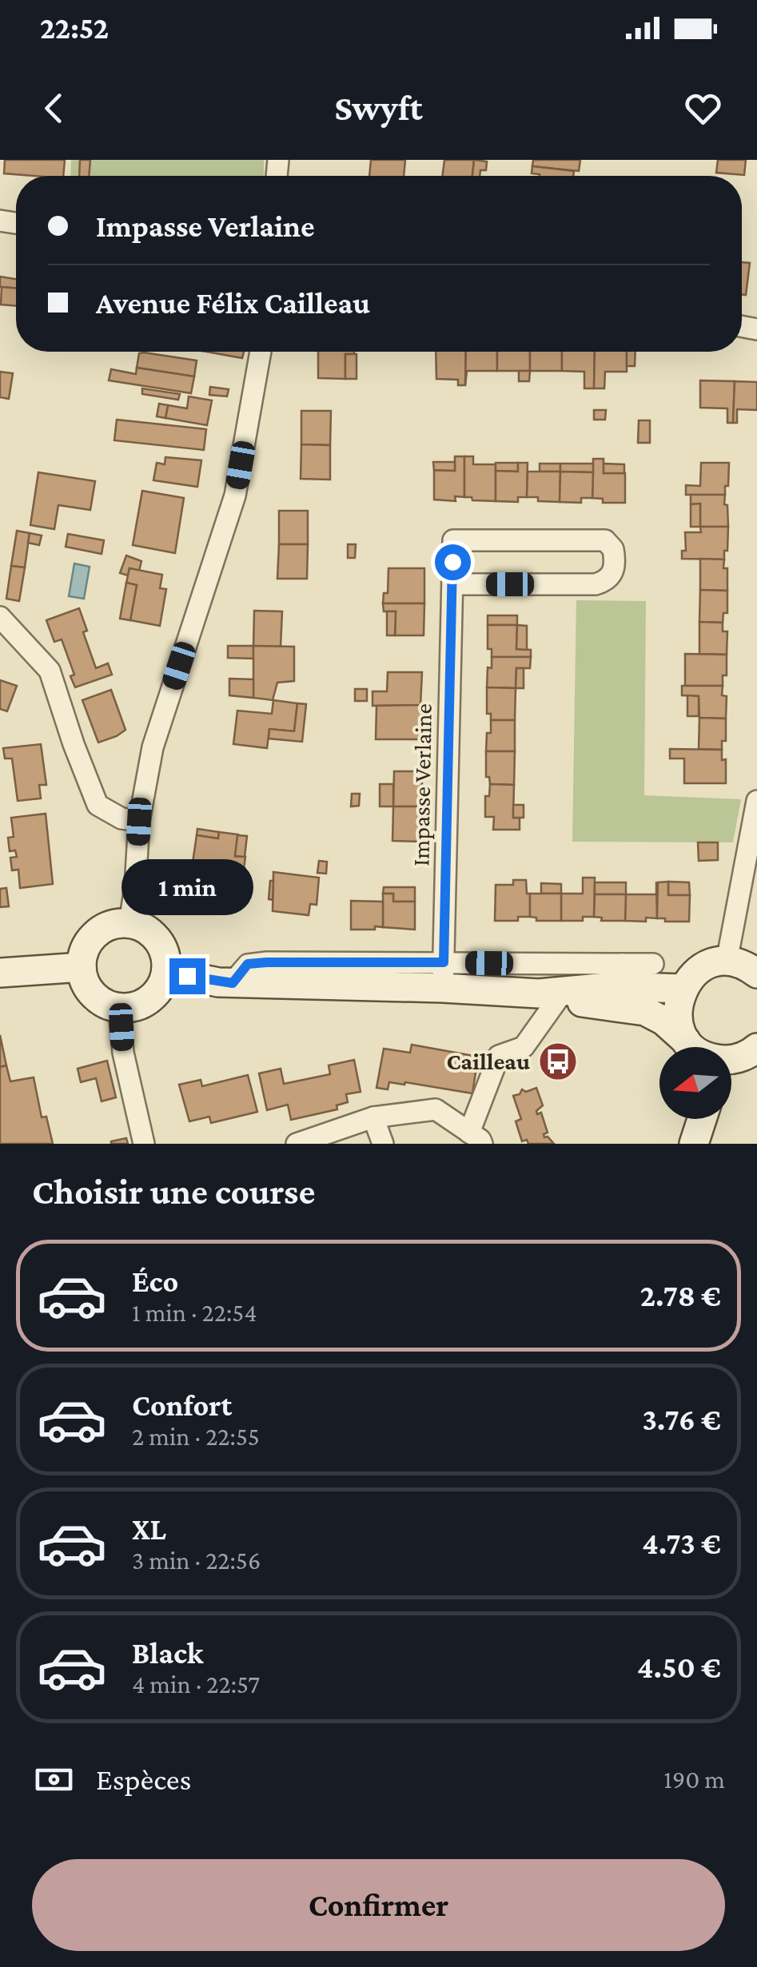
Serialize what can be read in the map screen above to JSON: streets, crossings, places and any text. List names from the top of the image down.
{
  "streets": {
    "street": ["Impasse Verlaine"]
  },
  "places": {
    "bus stop": ["Cailleau"]
  },
  "north": "left",
  "page": {
    "status": "22:52",
    "header": "Swyft",
    "banner": ["Impasse Verlaine", "Avenue Félix Cailleau"],
    "bubble": "1 min",
    "heading": "Choisir une course",
    "list": [
      {
        "name": "Éco",
        "note": "1 min · 22:54",
        "value": "2.78 €"
      },
      {
        "name": "Confort",
        "note": "2 min · 22:55",
        "value": "3.76 €"
      },
      {
        "name": "XL",
        "note": "3 min · 22:56",
        "value": "4.73 €"
      },
      {
        "name": "Black",
        "note": "4 min · 22:57",
        "value": "4.50 €"
      }
    ],
    "pay": ["Espèces", "190 m"],
    "buttons": "Confirmer"
  }
}
